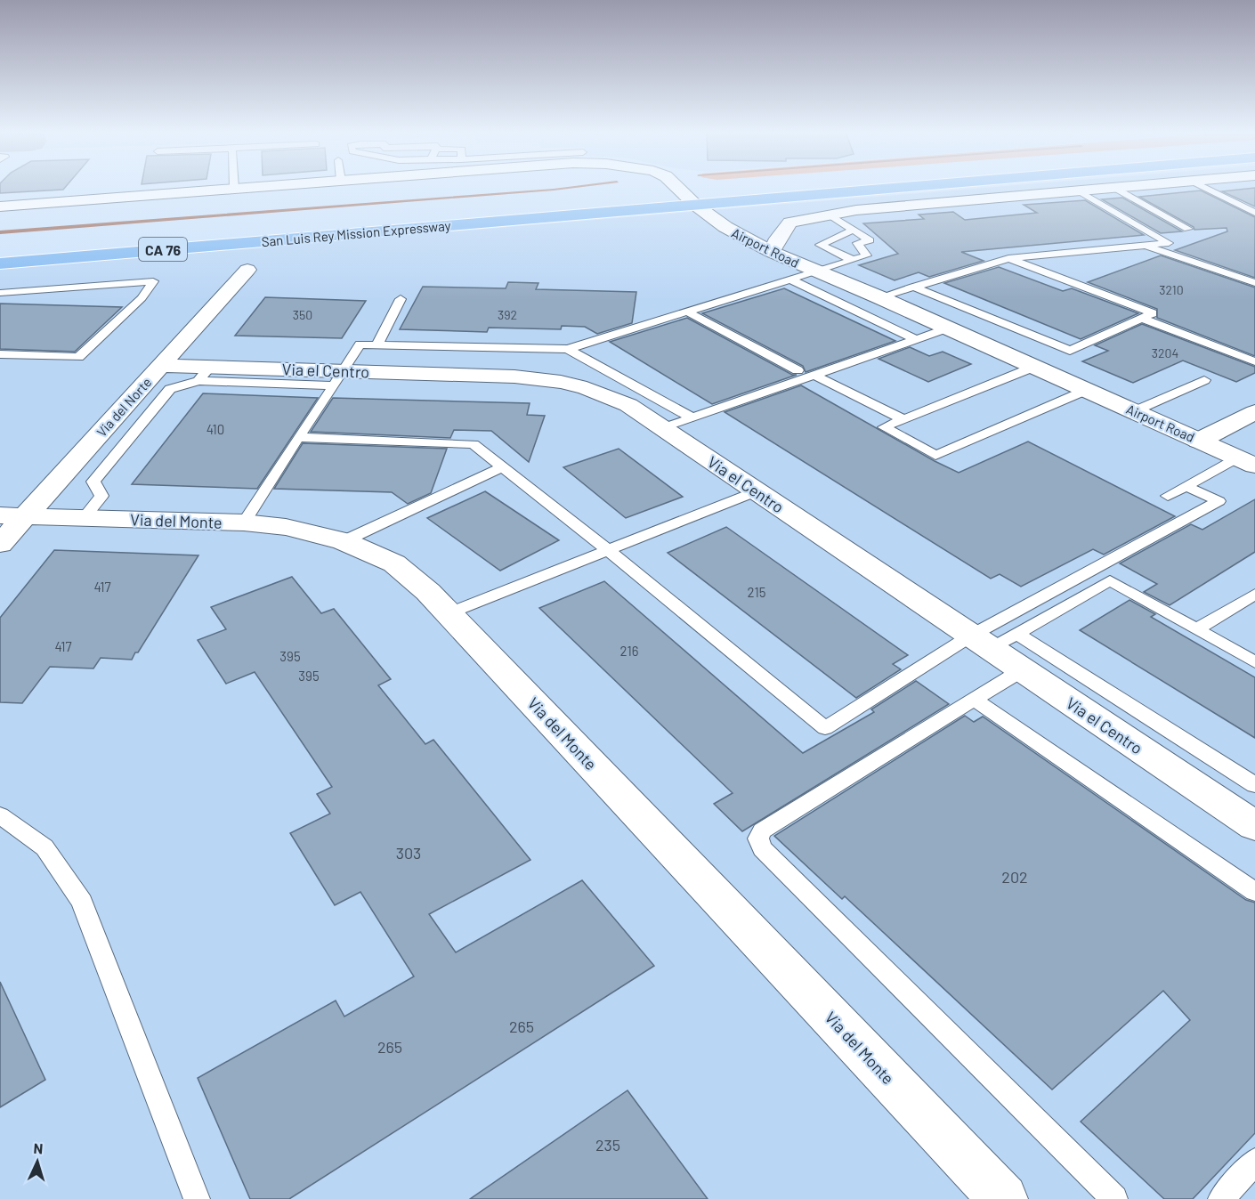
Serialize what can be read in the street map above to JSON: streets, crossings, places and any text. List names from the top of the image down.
{
  "streets": {
    "highway": ["San Luis Rey Mission Expressway", "CA 76"],
    "street": [
      "Airport Road",
      "Via el Centro",
      "Via del Norte",
      "Via del Monte"
    ]
  },
  "crossings": [
    ["San Luis Rey Mission Expressway", "Airport Road"],
    ["Via el Centro", "Via del Norte"],
    ["Via del Norte", "Via del Monte"]
  ],
  "house_numbers": [
    "3210",
    "350",
    "392",
    "3204",
    "410",
    "417",
    "215",
    "417",
    "216",
    "395",
    "395",
    "303",
    "202",
    "265",
    "265",
    "235"
  ],
  "north": "top"
}
